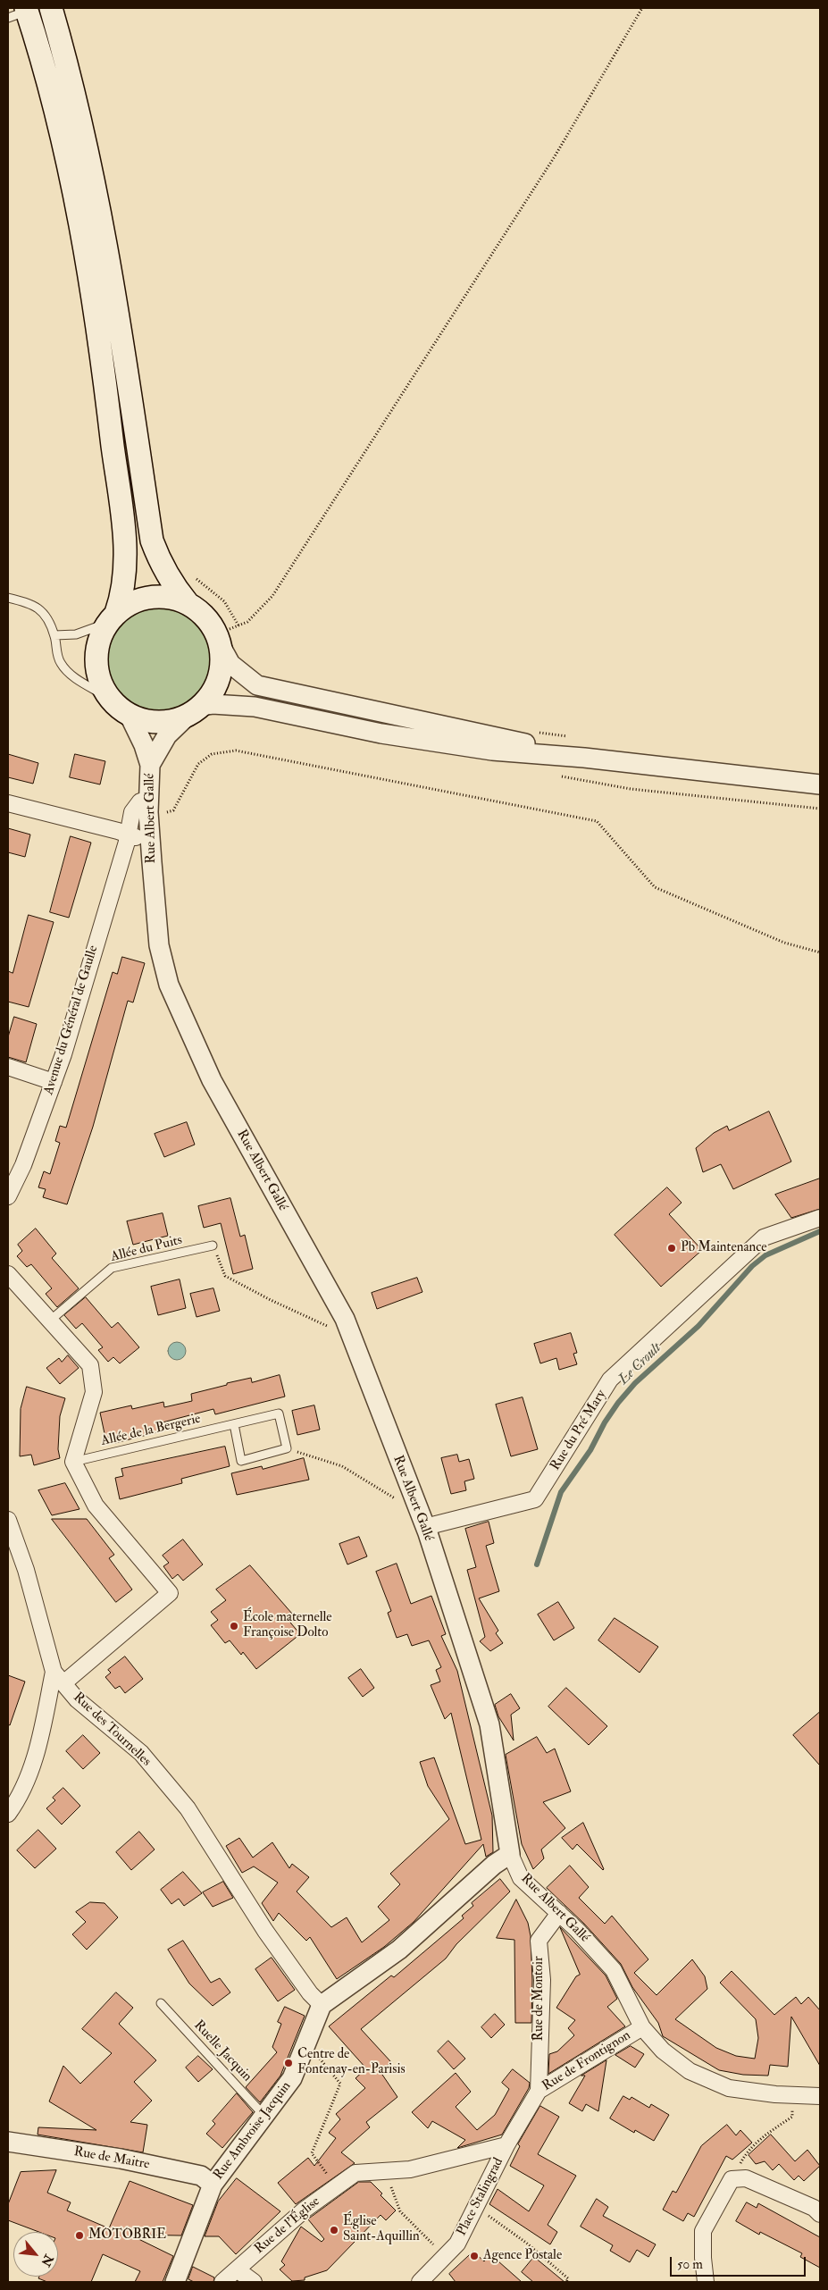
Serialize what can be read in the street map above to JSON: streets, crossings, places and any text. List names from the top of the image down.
{
  "streets": {
    "street": [
      "Rue Albert Gallé",
      "Avenue du Général de Gaulle",
      "Rue du Pré Mary",
      "Rue des Tournelles",
      "Rue de Montoir",
      "Rue de Frontignon",
      "Rue Ambroise Jacquin",
      "Rue de Maitre",
      "Place Stalingrad",
      "Rue de l'Église"
    ],
    "lane": ["Allée du Puits", "Allée de la Bergerie", "Ruelle Jacquin"]
  },
  "crossings": [
    ["Rue Albert Gallé", "Avenue du Général de Gaulle"],
    ["Rue Albert Gallé", "Rue du Pré Mary"],
    ["Rue Albert Gallé", "Rue de Montoir"],
    ["Rue Albert Gallé", "Rue de Frontignon"],
    ["Rue des Tournelles", "Rue Ambroise Jacquin"],
    ["Rue de Montoir", "Rue de Frontignon"],
    ["Ruelle Jacquin", "Rue Ambroise Jacquin"],
    ["Rue de Frontignon", "Place Stalingrad"],
    ["Rue Ambroise Jacquin", "Rue de Maitre"],
    ["Place Stalingrad", "Rue de l'Église"]
  ],
  "water": ["Le Croult"],
  "places": [
    "Pb Maintenance",
    "École maternelle Françoise Dolto",
    "Centre de Fontenay-en-Parisis",
    "Église Saint-Aquillin",
    "MOTOBRIE",
    "Agence Postale"
  ],
  "scale_bar": "50 m",
  "north": "bottom right"
}
